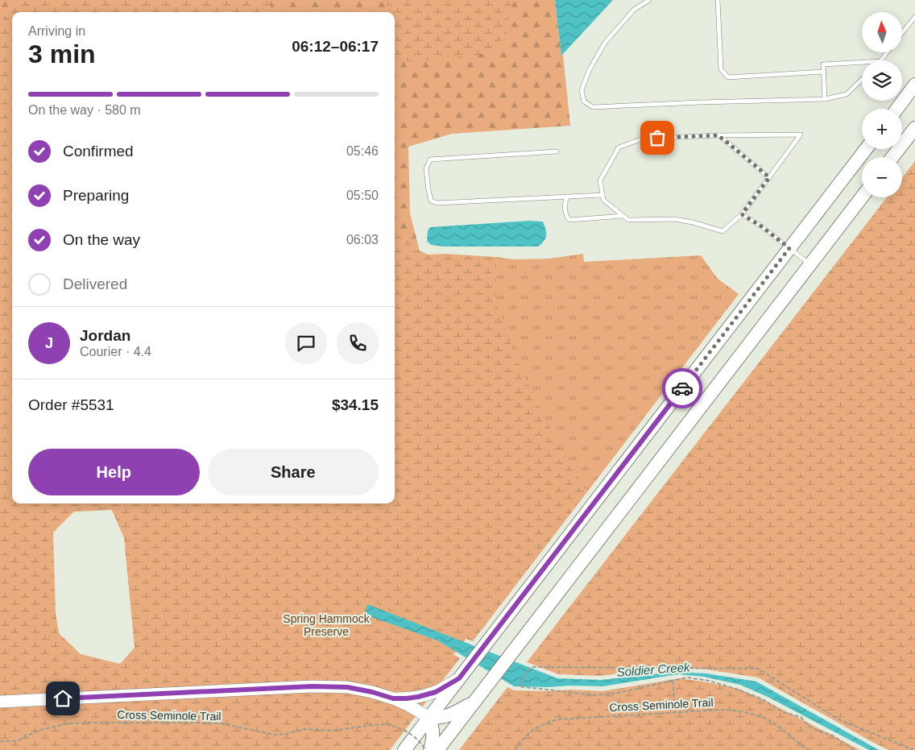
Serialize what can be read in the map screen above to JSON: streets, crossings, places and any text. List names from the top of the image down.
{
  "streets": {
    "path": ["Cross Seminole Trail"]
  },
  "water": ["Soldier Creek"],
  "parks": ["Spring Hammock Preserve"],
  "north": "top",
  "page": {
    "map_buttons": ["+", "−"],
    "heading": ["3 min", "Arriving in", "06:12–06:17"],
    "panel": [
      "Jordan",
      "Courier · 4.4",
      "Order #5531",
      "$34.15"
    ],
    "bar": "On the way · 580 m",
    "list": [
      ["Confirmed", "05:46"],
      ["Preparing", "05:50"],
      ["On the way", "06:03"],
      "Delivered"
    ],
    "round": "J",
    "buttons": ["Help", "Share"]
  }
}
